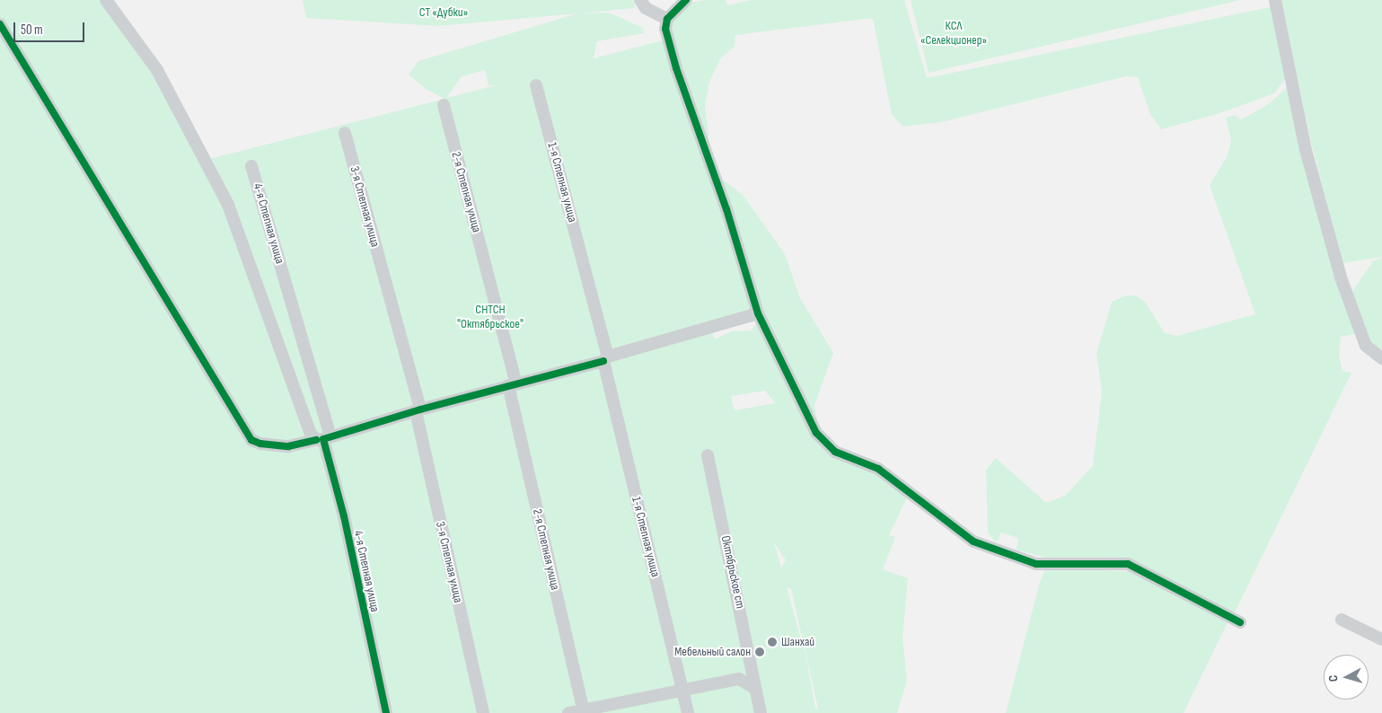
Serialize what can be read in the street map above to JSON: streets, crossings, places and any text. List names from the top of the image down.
{
  "streets": {
    "street": [
      "1-я Степная улица",
      "2-я Степная улица",
      "3-я Степная улица",
      "4-я Степная улица",
      "Октябрьское ст"
    ]
  },
  "parks": ["СТ «Дубки»", "КСЛ «Селекционер»", "СНТСН \"Октябрьское\""],
  "places": ["Шанхай", "Мебельный салон"],
  "scale_bar": "50 m",
  "north": "left"
}
